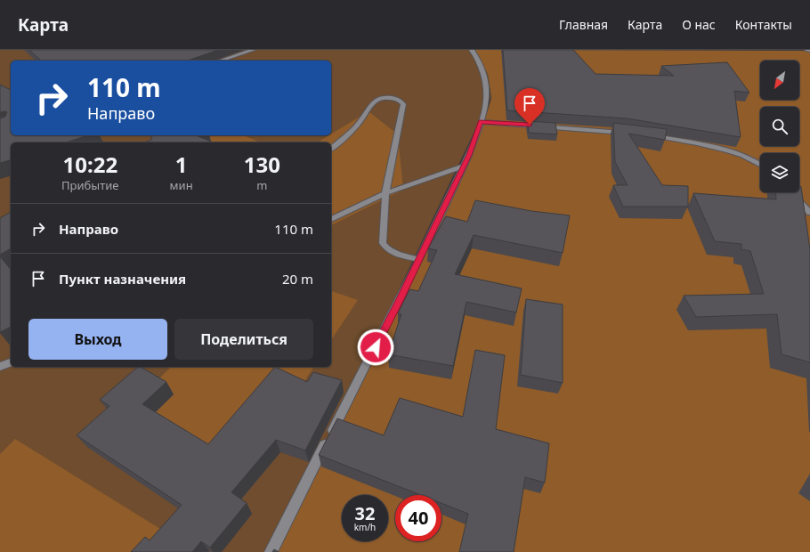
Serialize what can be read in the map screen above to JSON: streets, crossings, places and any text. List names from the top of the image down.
{
  "north": "bottom left",
  "page": {
    "header": "Карта",
    "nav": [
      "Главная",
      "Карта",
      "О нас",
      "Контакты"
    ],
    "turn": ["110 m", "Направо"],
    "eta": [
      "10:22",
      "Прибытие",
      "1",
      "мин",
      "130",
      "m"
    ],
    "list": [
      {
        "name": "Направо",
        "value": "110 m"
      },
      {
        "name": "Пункт назначения",
        "value": "20 m"
      }
    ],
    "buttons": ["Выход", "Поделиться"],
    "speed": "32 km/h",
    "limit": "40"
  }
}
